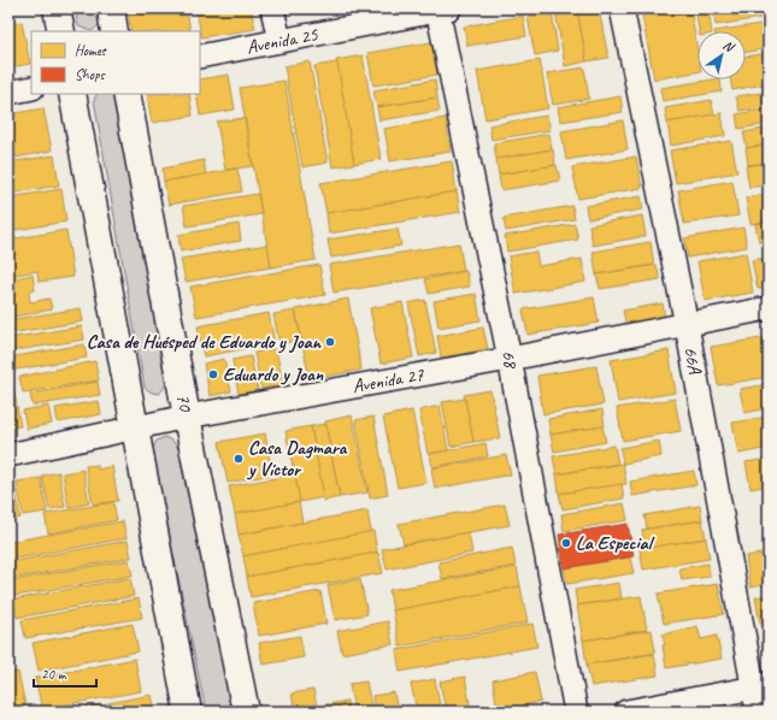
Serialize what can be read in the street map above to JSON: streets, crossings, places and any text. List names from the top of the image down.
{
  "streets": {
    "main road": ["70"],
    "street": [
      "Avenida 25",
      "68",
      "66A",
      "Avenida 27"
    ]
  },
  "crossings": [
    ["Avenida 25", "68"],
    ["68", "Avenida 27"],
    ["66A", "Avenida 27"],
    ["Avenida 27", "70"]
  ],
  "places": [
    "Casa de Huésped de Eduardo y Joan",
    "Eduardo y Joan",
    "Casa Dagmara y Víctor",
    "La Especial"
  ],
  "legend": ["Homes", "Shops"],
  "scale_bar": "20 m",
  "north": "top right"
}
